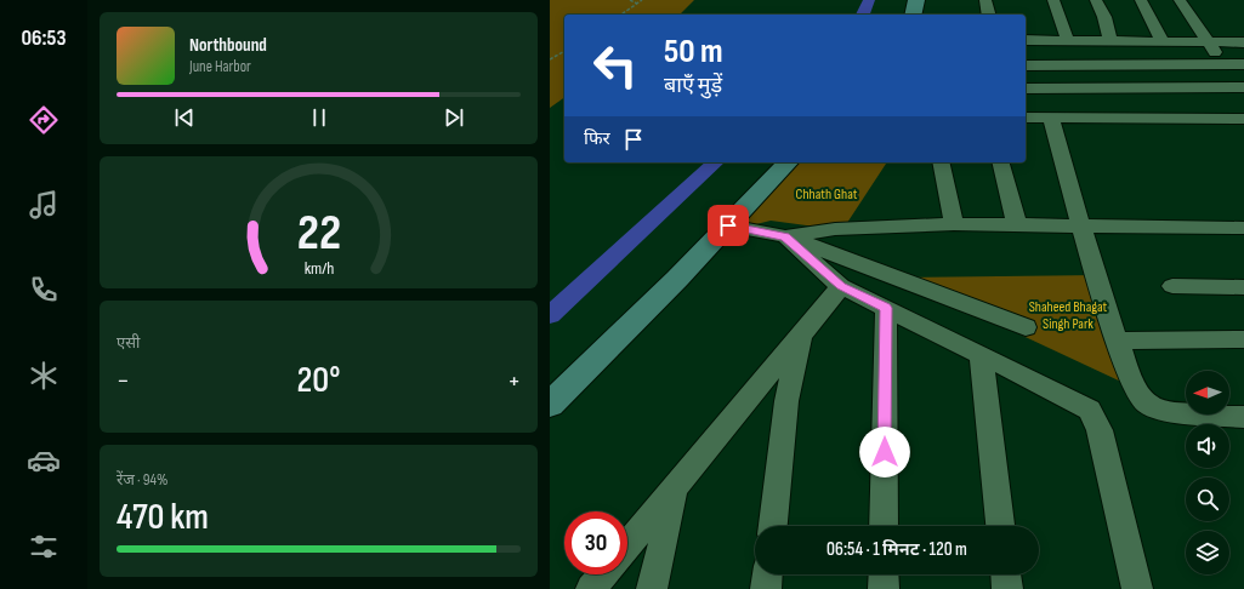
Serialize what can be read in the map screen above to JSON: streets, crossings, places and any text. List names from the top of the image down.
{
  "parks": ["Chhath Ghat", "Shaheed Bhagat Singh Park"],
  "north": "left",
  "page": {
    "tabs": "06:53",
    "turn": ["50 m", "बाएँ मुड़ें"],
    "song": ["Northbound", "June Harbor"],
    "then": "फिर",
    "tile": [
      "एसी",
      ["रेंज · 94%", "470 km"]
    ],
    "heat": ["−", "20°", "+"],
    "limit": "30",
    "trip": "06:54 · 1 मिनट · 120 m",
    "gauge": ["22", "km/h"]
  }
}
